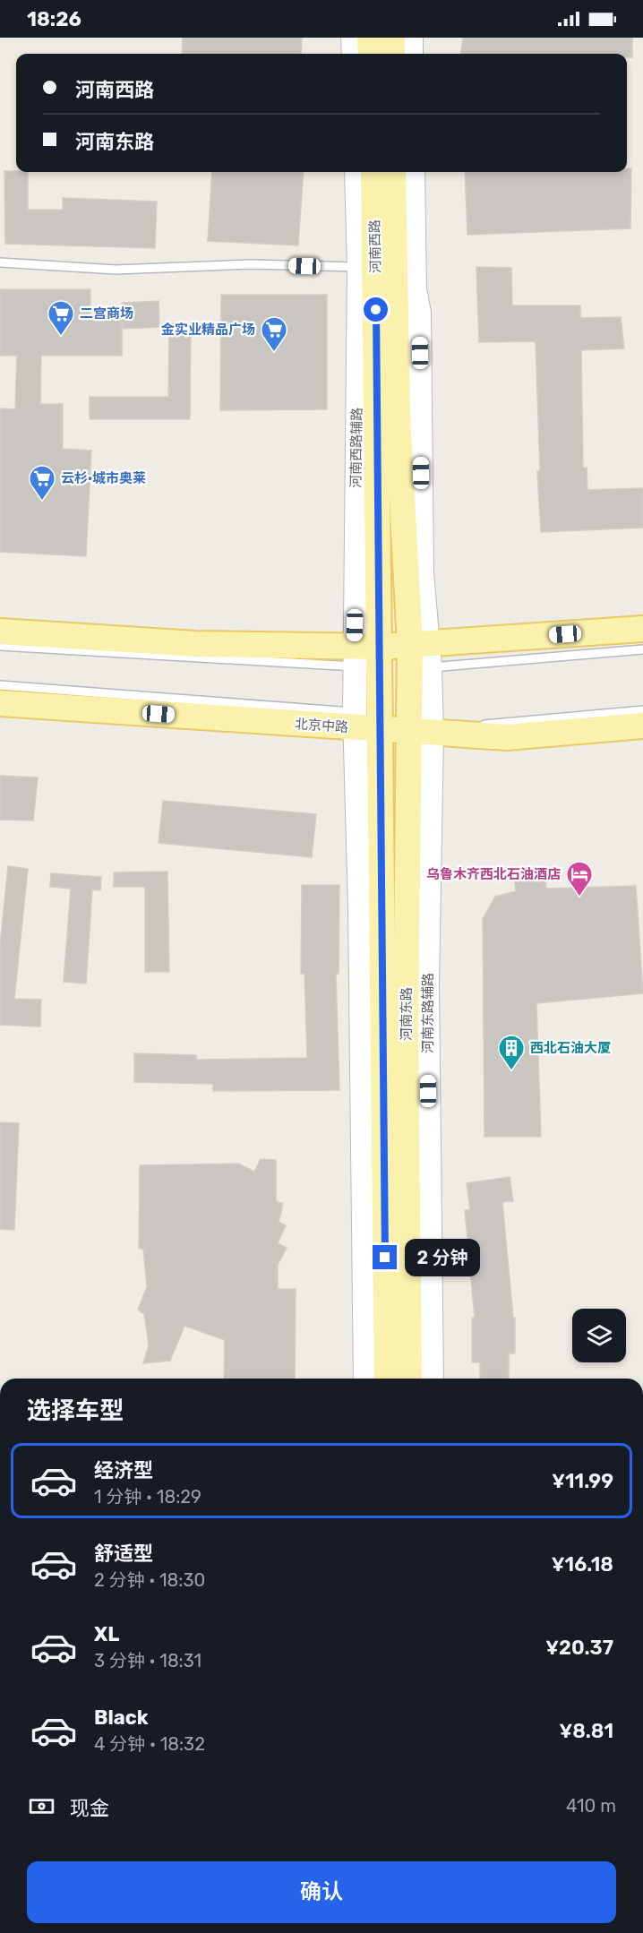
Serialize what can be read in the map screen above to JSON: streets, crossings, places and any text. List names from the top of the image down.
{
  "streets": {
    "main road": ["河南西路", "北京中路", "河南东路"],
    "street": ["河南东路辅路"]
  },
  "crossings": [
    ["河南西路", "河南东路辅路"],
    ["河南西路", "河南东路"],
    ["北京中路", "河南东路辅路"],
    ["北京中路", "河南东路"],
    ["河南东路辅路", "河南东路"]
  ],
  "places": {
    "supermarket": ["二宫商场", "金实业精品广场", "云杉·城市奥莱"],
    "hotel": ["乌鲁木齐西北石油酒店"],
    "building": ["西北石油大厦"]
  },
  "page": {
    "status": "18:26",
    "banner": ["河南西路", "河南东路"],
    "bubble": "2 分钟",
    "heading": "选择车型",
    "list": [
      {
        "name": "经济型",
        "note": "1 分钟 · 18:29",
        "value": "¥11.99"
      },
      {
        "name": "舒适型",
        "note": "2 分钟 · 18:30",
        "value": "¥16.18"
      },
      {
        "name": "XL",
        "note": "3 分钟 · 18:31",
        "value": "¥20.37"
      },
      {
        "name": "Black",
        "note": "4 分钟 · 18:32",
        "value": "¥8.81"
      }
    ],
    "pay": ["现金", "410 m"],
    "buttons": "确认"
  }
}
